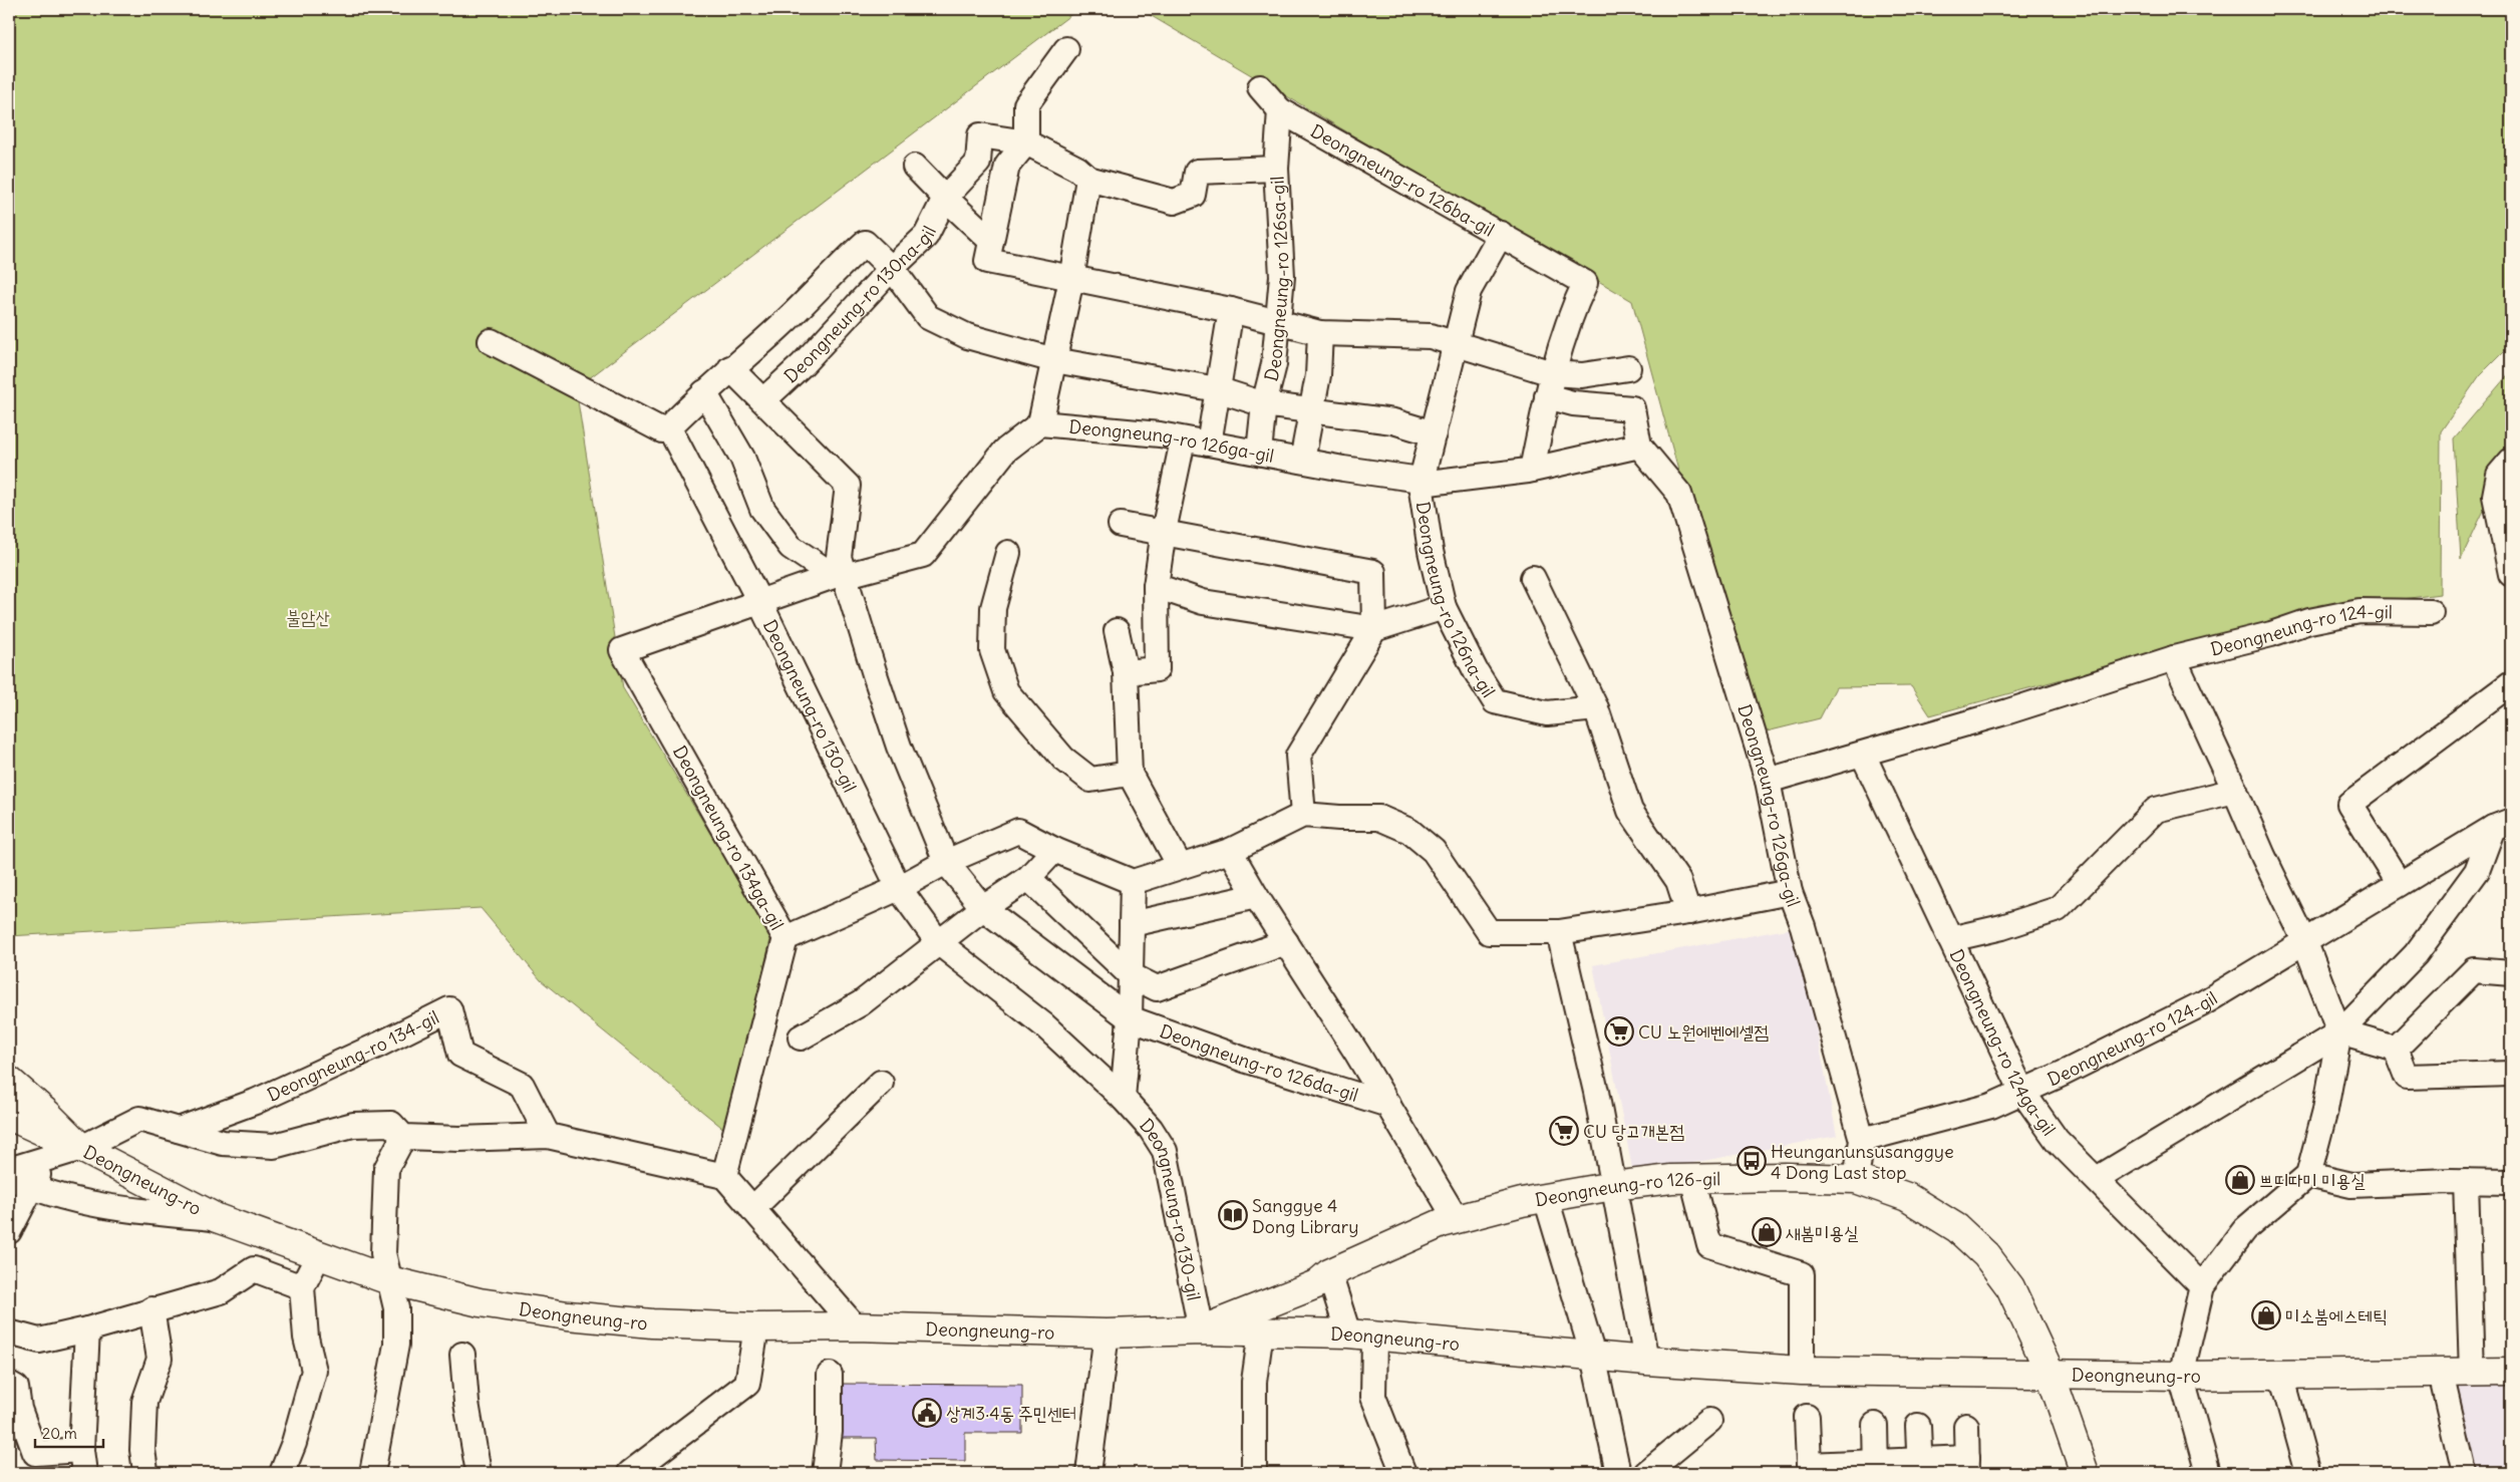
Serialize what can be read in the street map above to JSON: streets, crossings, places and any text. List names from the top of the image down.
{
  "streets": {
    "main road": ["Deongneung-ro", "Deongneung-ro 126-gil"],
    "street": [
      "Deongneung-ro 126ba-gil",
      "Deongneung-ro 126sa-gil",
      "Deongneung-ro 130na-gil",
      "Deongneung-ro 126ga-gil",
      "Deongneung-ro 126na-gil",
      "Deongneung-ro 124-gil",
      "Deongneung-ro 130-gil",
      "Deongneung-ro 134ga-gil",
      "Deongneung-ro 124ga-gil",
      "Deongneung-ro 134-gil",
      "Deongneung-ro 126da-gil"
    ]
  },
  "crossings": [
    ["Deongneung-ro 126ba-gil", "Deongneung-ro 126ga-gil"],
    ["Deongneung-ro 126ba-gil", "Deongneung-ro 126na-gil"],
    ["Deongneung-ro 126sa-gil", "Deongneung-ro 126ga-gil"],
    ["Deongneung-ro 126ga-gil", "Deongneung-ro 126na-gil"],
    ["Deongneung-ro 126ga-gil", "Deongneung-ro 124-gil"],
    ["Deongneung-ro 126ga-gil", "Deongneung-ro 130-gil"],
    ["Deongneung-ro 126ga-gil", "Deongneung-ro 126-gil"],
    ["Deongneung-ro 124-gil", "Deongneung-ro 124ga-gil"],
    ["Deongneung-ro 130-gil", "Deongneung-ro 134ga-gil"],
    ["Deongneung-ro 130-gil", "Deongneung-ro"],
    ["Deongneung-ro 130-gil", "Deongneung-ro 126-gil"],
    ["Deongneung-ro 126da-gil", "Deongneung-ro 126-gil"],
    ["Deongneung-ro", "Deongneung-ro 126-gil"]
  ],
  "parks": ["불암산"],
  "places": {
    "supermarket": ["CU 노원에벤에셀점", "CU 당고개본점"],
    "bus stop": ["Heunganunsusanggye 4 Dong Last stop"],
    "shop": ["쁘띠따미 미용실", "새봄미용실", "미소붐에스테틱"],
    "library": ["Sanggye 4 Dong Library"],
    "public building": ["상계3·4동 주민센터"]
  },
  "scale_bar": "20 m"
}
